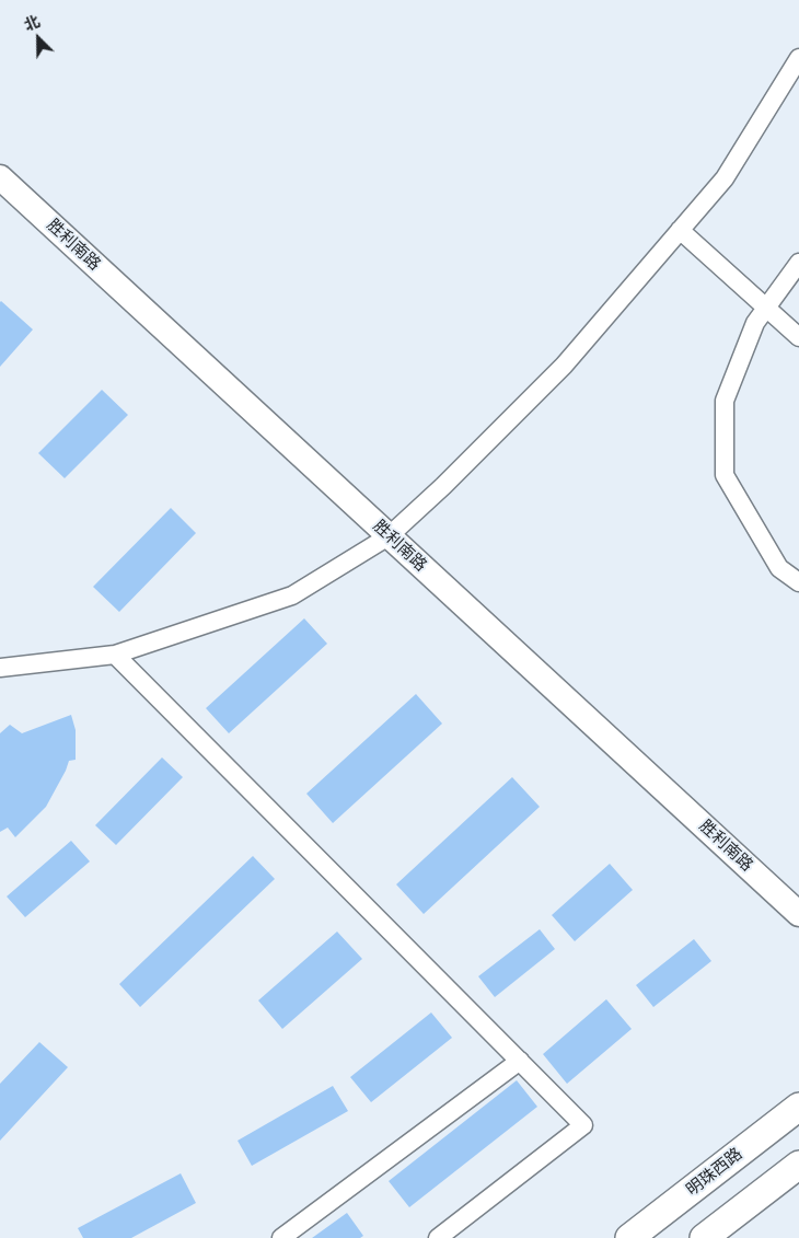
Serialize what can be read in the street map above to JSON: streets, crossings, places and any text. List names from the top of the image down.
{
  "streets": {
    "main road": ["胜利南路", "明珠西路"]
  },
  "north": "top left"
}
